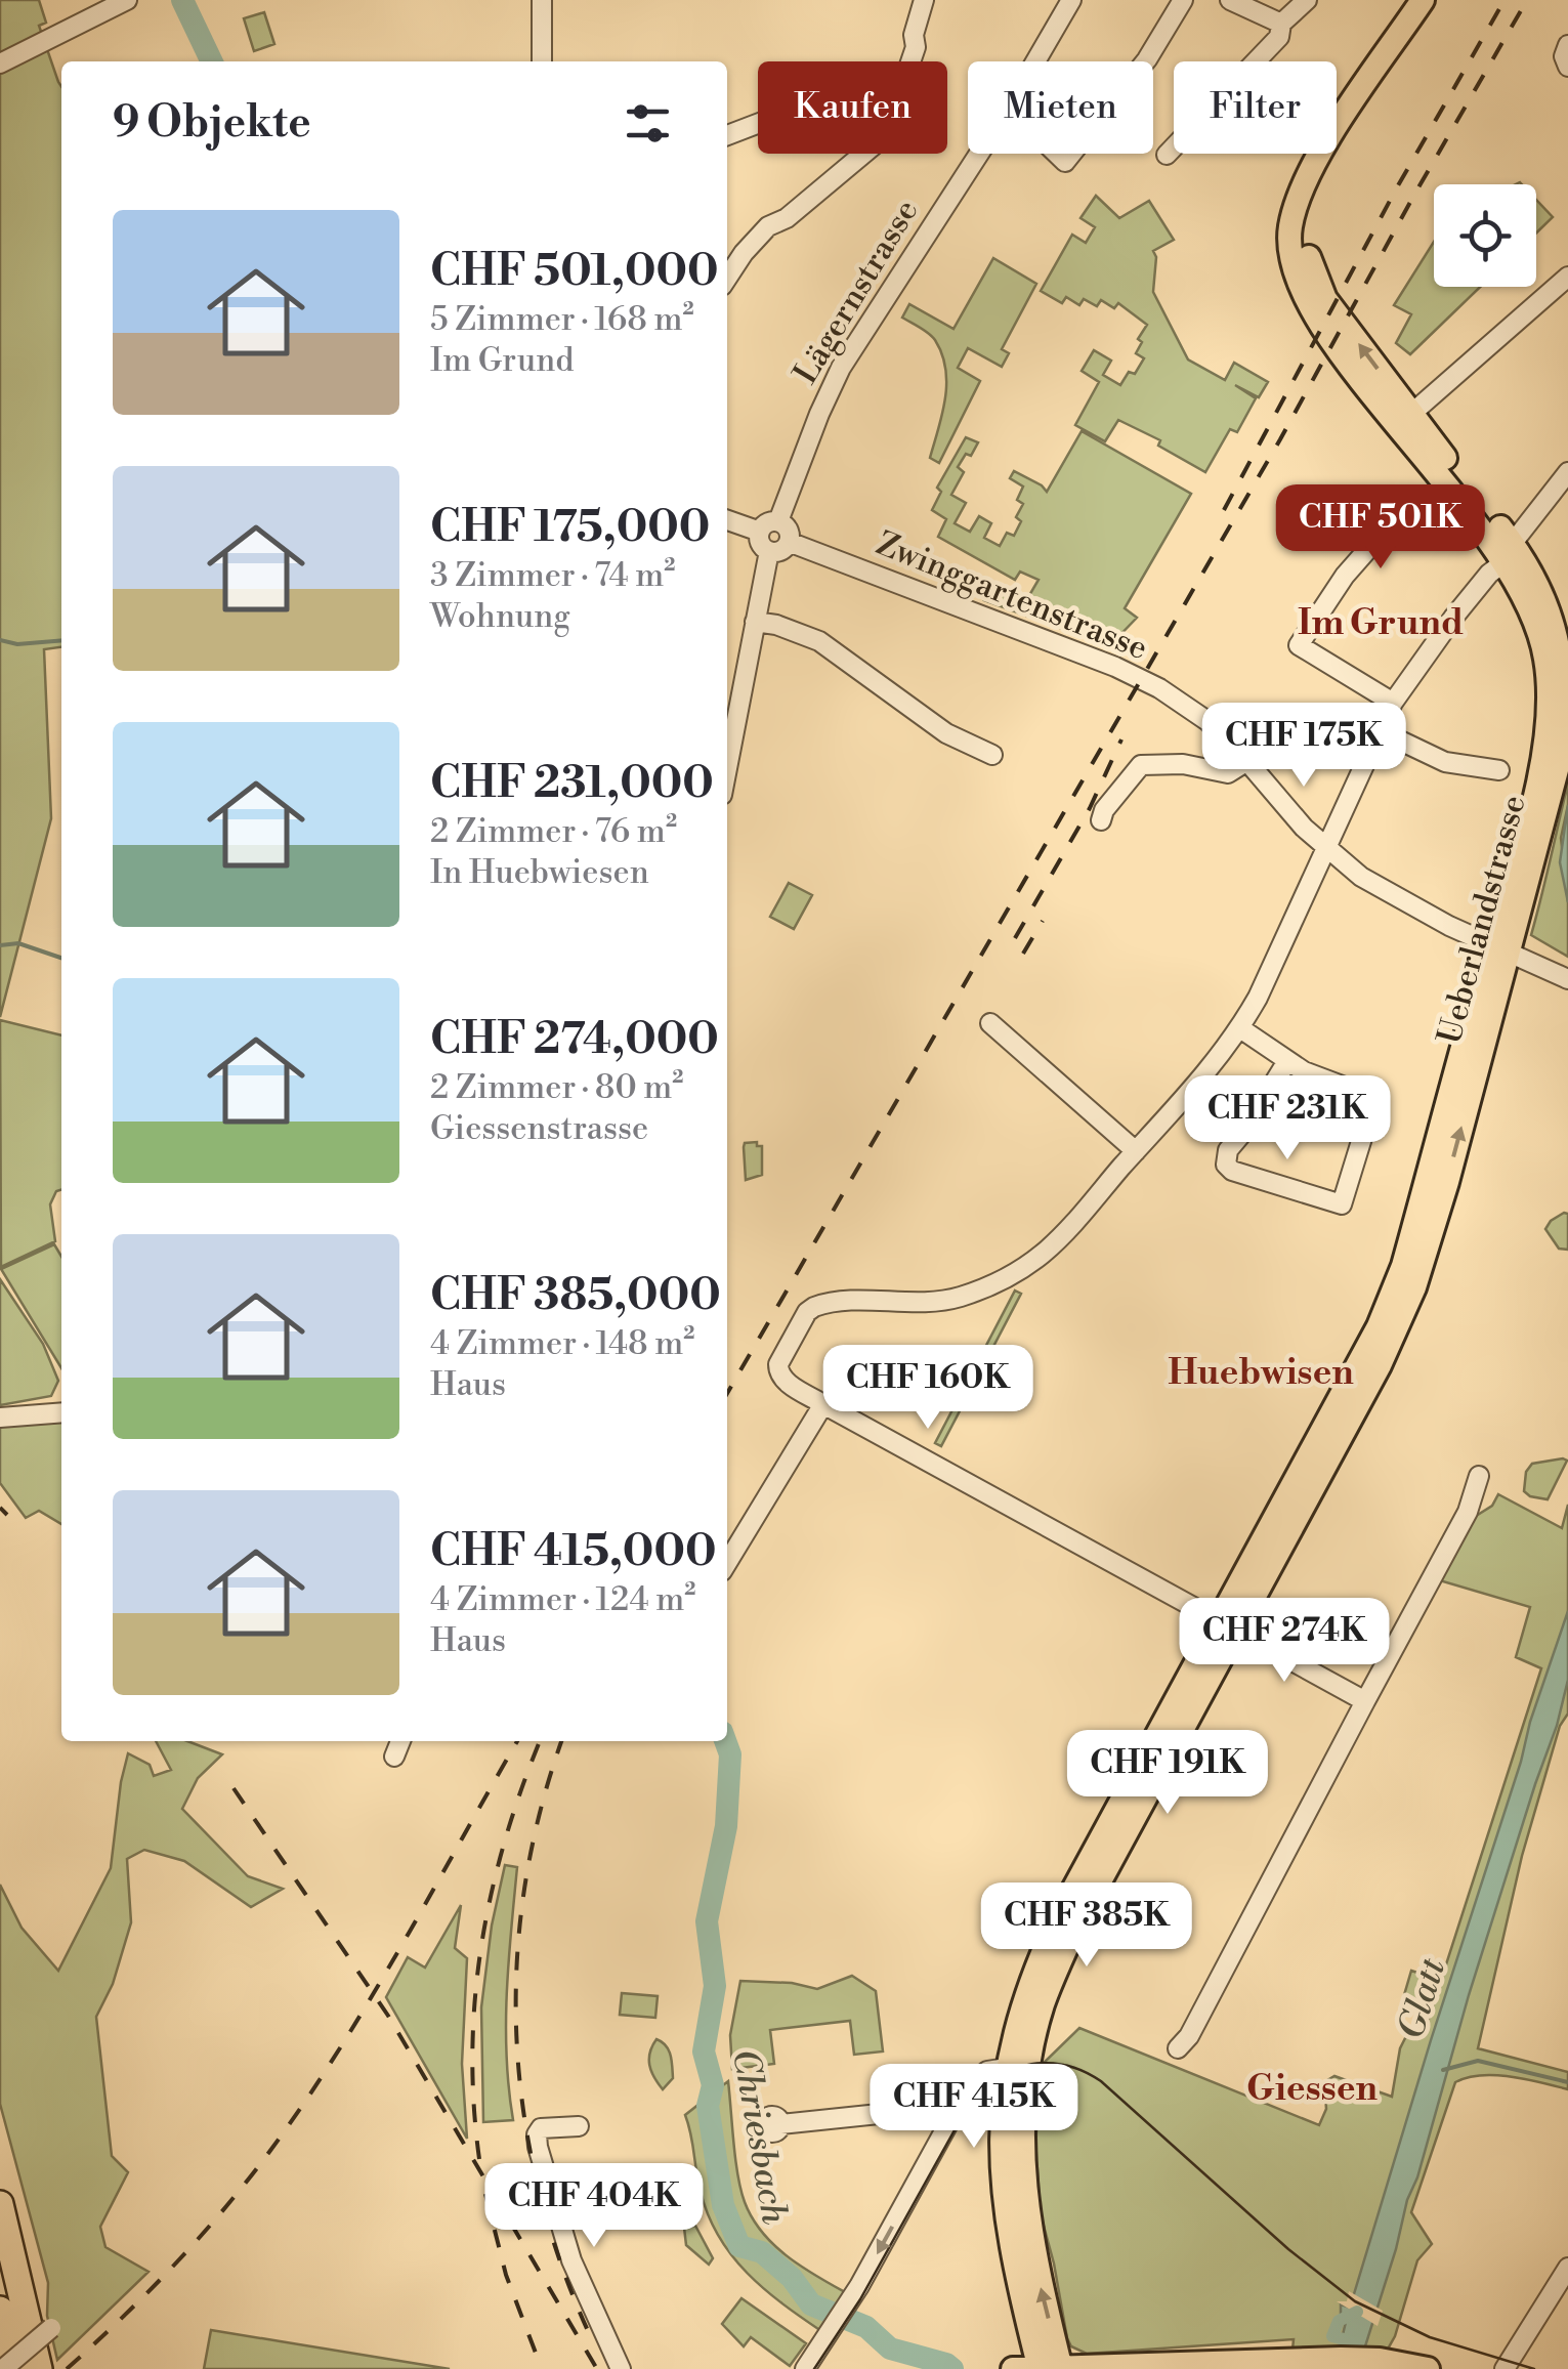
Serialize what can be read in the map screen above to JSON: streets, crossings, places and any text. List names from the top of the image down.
{
  "streets": {
    "main road": ["Ueberlandstrasse"],
    "street": ["Lägernstrasse", "Zwinggartenstrasse"]
  },
  "crossings": [
    ["Lägernstrasse", "Zwinggartenstrasse"],
    ["Zwinggartenstrasse", "Ueberlandstrasse"]
  ],
  "districts": ["Im Grund", "Huebwisen", "Giessen"],
  "water": ["Glatt", "Chriesbach"],
  "page": {
    "chip": ["Kaufen", "Mieten", "Filter"],
    "heading": "9 Objekte",
    "list": [
      {
        "name": "CHF 501,000",
        "note": "5 Zimmer · 168 m² · Im Grund"
      },
      {
        "name": "CHF 175,000",
        "note": "3 Zimmer · 74 m² · Wohnung"
      },
      {
        "name": "CHF 231,000",
        "note": "2 Zimmer · 76 m² · In Huebwiesen"
      },
      {
        "name": "CHF 274,000",
        "note": "2 Zimmer · 80 m² · Giessenstrasse"
      },
      {
        "name": "CHF 385,000",
        "note": "4 Zimmer · 148 m² · Haus"
      },
      {
        "name": "CHF 415,000",
        "note": "4 Zimmer · 124 m² · Haus"
      }
    ],
    "price": [
      "CHF 501K",
      "CHF 175K",
      "CHF 231K",
      "CHF 160K",
      "CHF 274K",
      "CHF 191K",
      "CHF 385K",
      "CHF 415K",
      "CHF 404K"
    ]
  }
}
